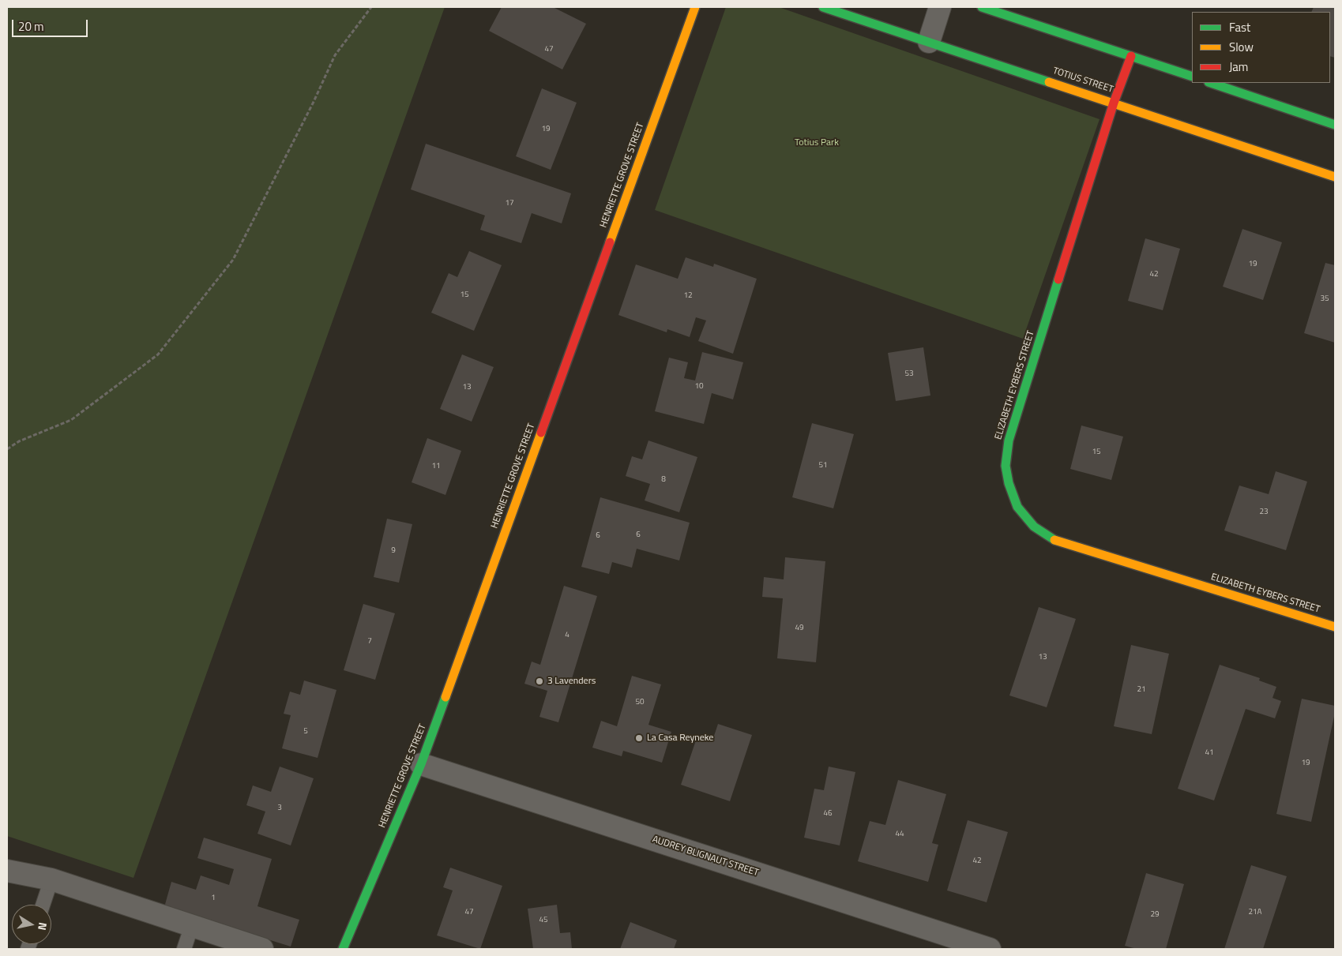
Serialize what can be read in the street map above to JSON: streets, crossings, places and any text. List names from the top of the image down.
{
  "streets": {
    "street": [
      "TOTIUS STREET",
      "HENRIETTE GROVE STREET",
      "ELIZABETH EYBERS STREET",
      "AUDREY BLIGNAUT STREET"
    ]
  },
  "crossings": [
    ["TOTIUS STREET", "ELIZABETH EYBERS STREET"],
    ["HENRIETTE GROVE STREET", "AUDREY BLIGNAUT STREET"]
  ],
  "parks": ["Totius Park"],
  "places": ["3 Lavenders", "La Casa Reyneke"],
  "house_numbers": [
    "47",
    "19",
    "17",
    "19",
    "42",
    "15",
    "12",
    "35",
    "53",
    "10",
    "13",
    "15",
    "51",
    "11",
    "8",
    "23",
    "6",
    "6",
    "9",
    "49",
    "4",
    "7",
    "13",
    "21",
    "50",
    "5",
    "41",
    "19",
    "3",
    "46",
    "44",
    "42",
    "1",
    "47",
    "21A",
    "29",
    "45"
  ],
  "legend": ["Fast", "Slow", "Jam"],
  "scale_bar": "20 m",
  "north": "right"
}
